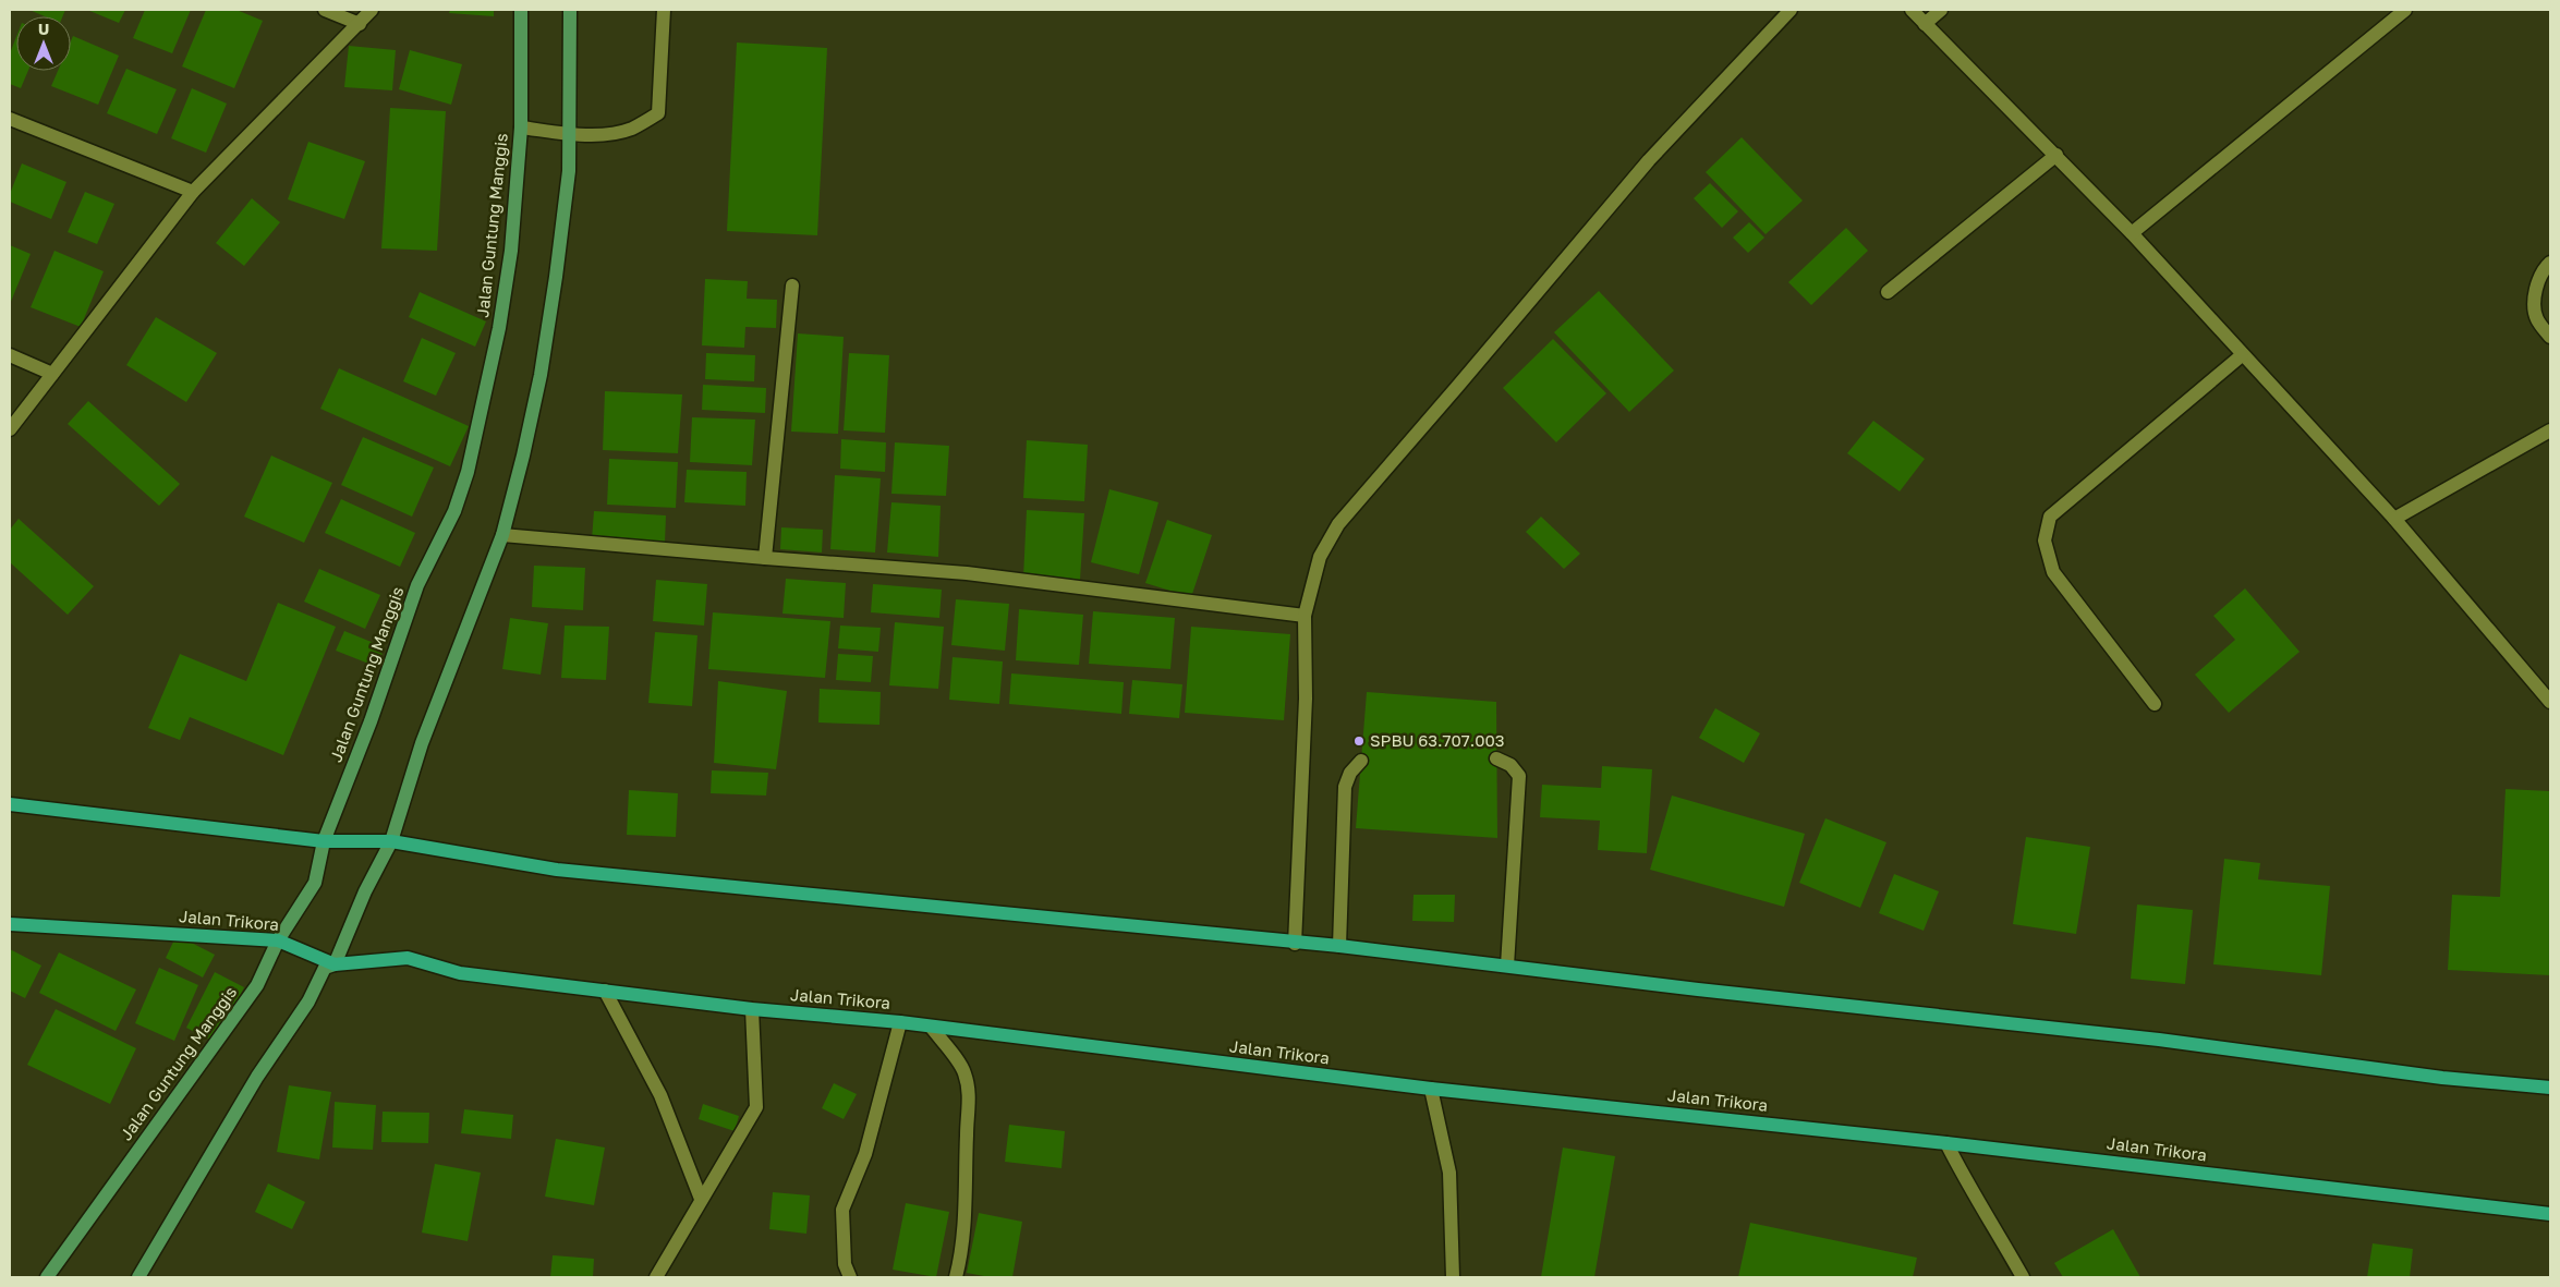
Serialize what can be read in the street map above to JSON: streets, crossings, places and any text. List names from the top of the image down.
{
  "streets": {
    "main road": ["Jalan Trikora"],
    "street": ["Jalan Guntung Manggis"]
  },
  "crossings": [
    ["Jalan Guntung Manggis", "Jalan Trikora"]
  ],
  "places": ["SPBU 63.707.003"],
  "north": "top"
}
